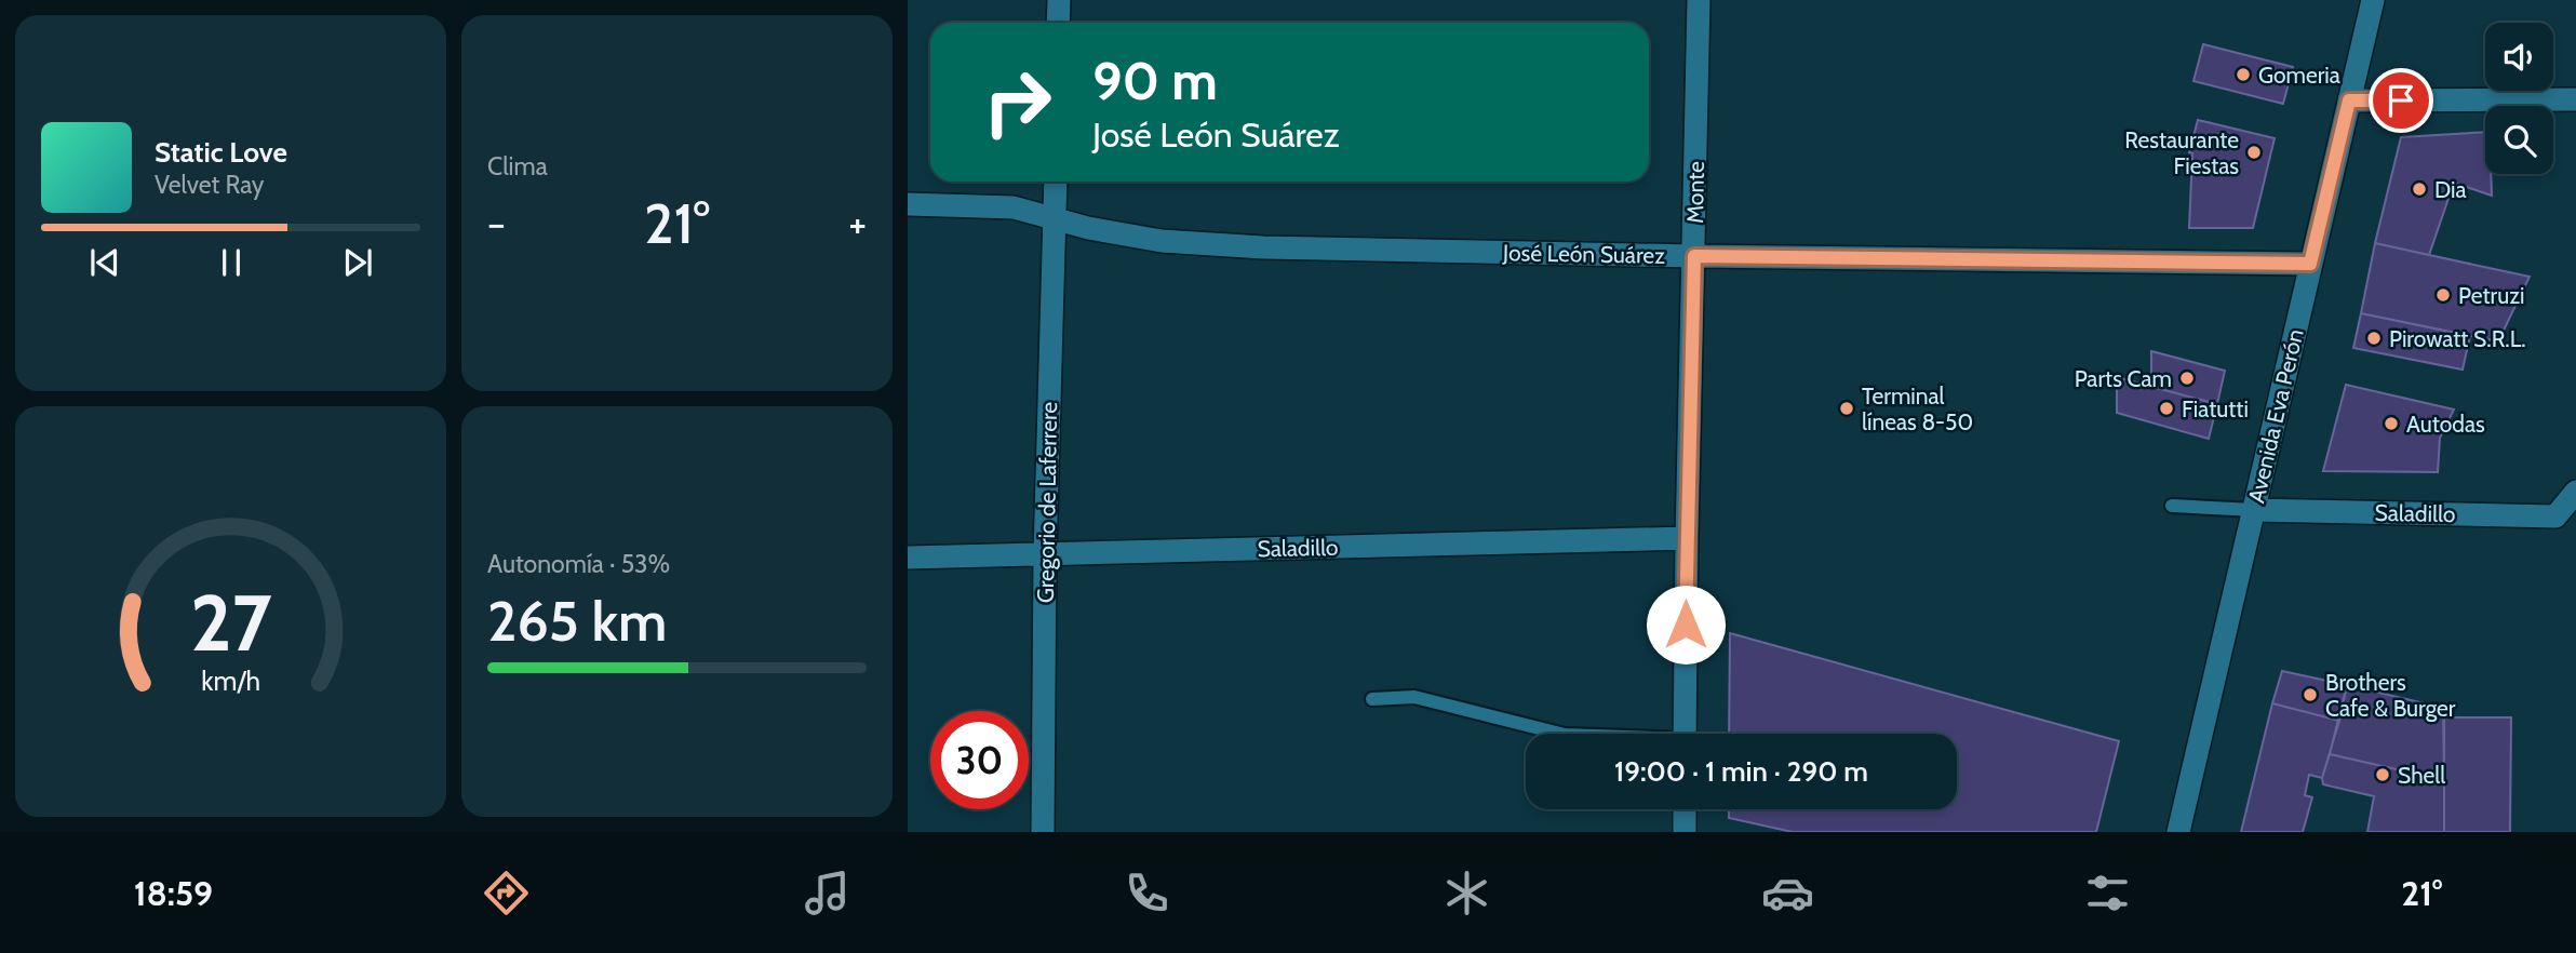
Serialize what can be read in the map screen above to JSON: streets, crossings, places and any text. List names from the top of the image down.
{
  "streets": {
    "street": [
      "Monte",
      "José León Suárez",
      "Avenida Eva Perón",
      "Gregorio de Laferrere",
      "Saladillo"
    ]
  },
  "crossings": [
    ["Monte", "José León Suárez"],
    ["Monte", "Saladillo"],
    ["José León Suárez", "Avenida Eva Perón"],
    ["José León Suárez", "Gregorio de Laferrere"],
    ["Avenida Eva Perón", "Saladillo"],
    ["Gregorio de Laferrere", "Saladillo"]
  ],
  "places": [
    "Gomeria",
    "Restaurante Fiestas",
    "Dia",
    "Petruzi",
    "Pirowatt S.R.L.",
    "Parts Cam",
    "Terminal líneas 8-50",
    "Fiatutti",
    "Autodas",
    "Brothers Cafe & Burger",
    "Shell"
  ],
  "page": {
    "tile": [
      "Clima",
      ["Autonomía · 53%", "265 km"]
    ],
    "turn": ["90 m", "José León Suárez"],
    "song": ["Static Love", "Velvet Ray"],
    "heat": ["−", "21°", "+"],
    "limit": "30",
    "trip": "19:00 · 1 min · 290 m",
    "tabs": ["18:59", "21°"],
    "gauge": ["27", "km/h"]
  }
}
